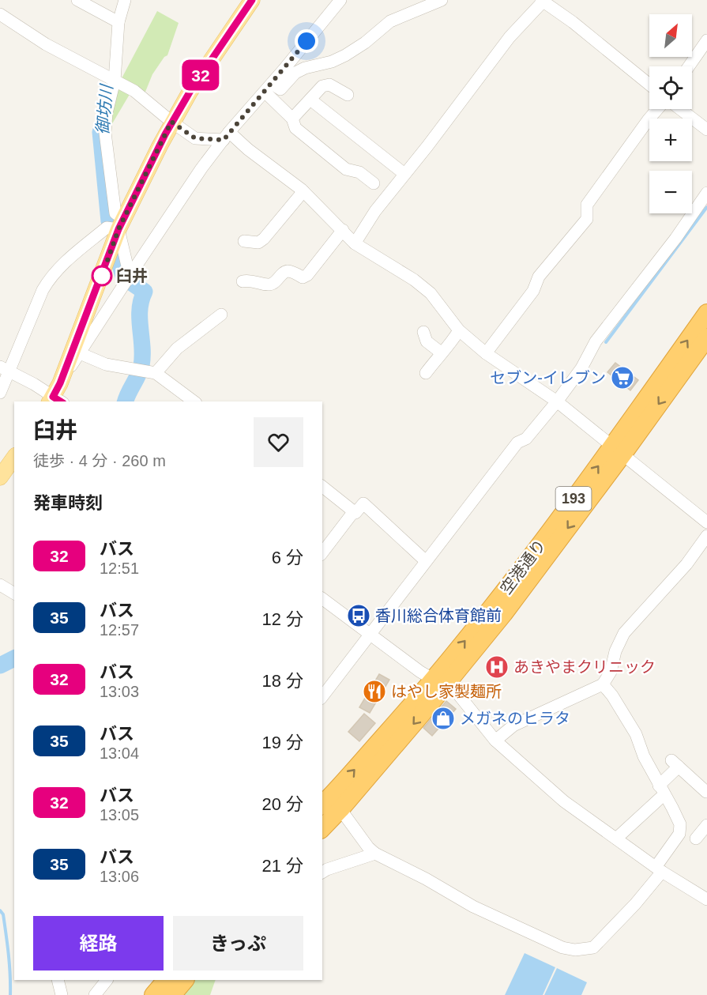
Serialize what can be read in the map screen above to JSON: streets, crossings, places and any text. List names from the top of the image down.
{
  "streets": {
    "highway": ["193", "空港通り"]
  },
  "water": ["御坊川"],
  "places": {
    "other": ["臼井"],
    "supermarket": ["セブン-イレブン"],
    "bus stop": ["香川総合体育館前"],
    "hospital": ["あきやまクリニック"],
    "restaurant": ["はやし家製麺所"],
    "shop": ["メガネのヒラタ"]
  },
  "lines": ["bus line 32"],
  "north": "top right",
  "page": {
    "on_map": "32",
    "map_buttons": ["+", "−"],
    "heading": [
      ["臼井", "徒歩 · 4 分 · 260 m"],
      "発車時刻"
    ],
    "list": [
      {
        "mark": "32",
        "name": "バス",
        "note": "12:51",
        "value": "6 分"
      },
      {
        "mark": "35",
        "name": "バス",
        "note": "12:57",
        "value": "12 分"
      },
      {
        "mark": "32",
        "name": "バス",
        "note": "13:03",
        "value": "18 分"
      },
      {
        "mark": "35",
        "name": "バス",
        "note": "13:04",
        "value": "19 分"
      },
      {
        "mark": "32",
        "name": "バス",
        "note": "13:05",
        "value": "20 分"
      },
      {
        "mark": "35",
        "name": "バス",
        "note": "13:06",
        "value": "21 分"
      }
    ],
    "buttons": ["経路", "きっぷ"]
  }
}
